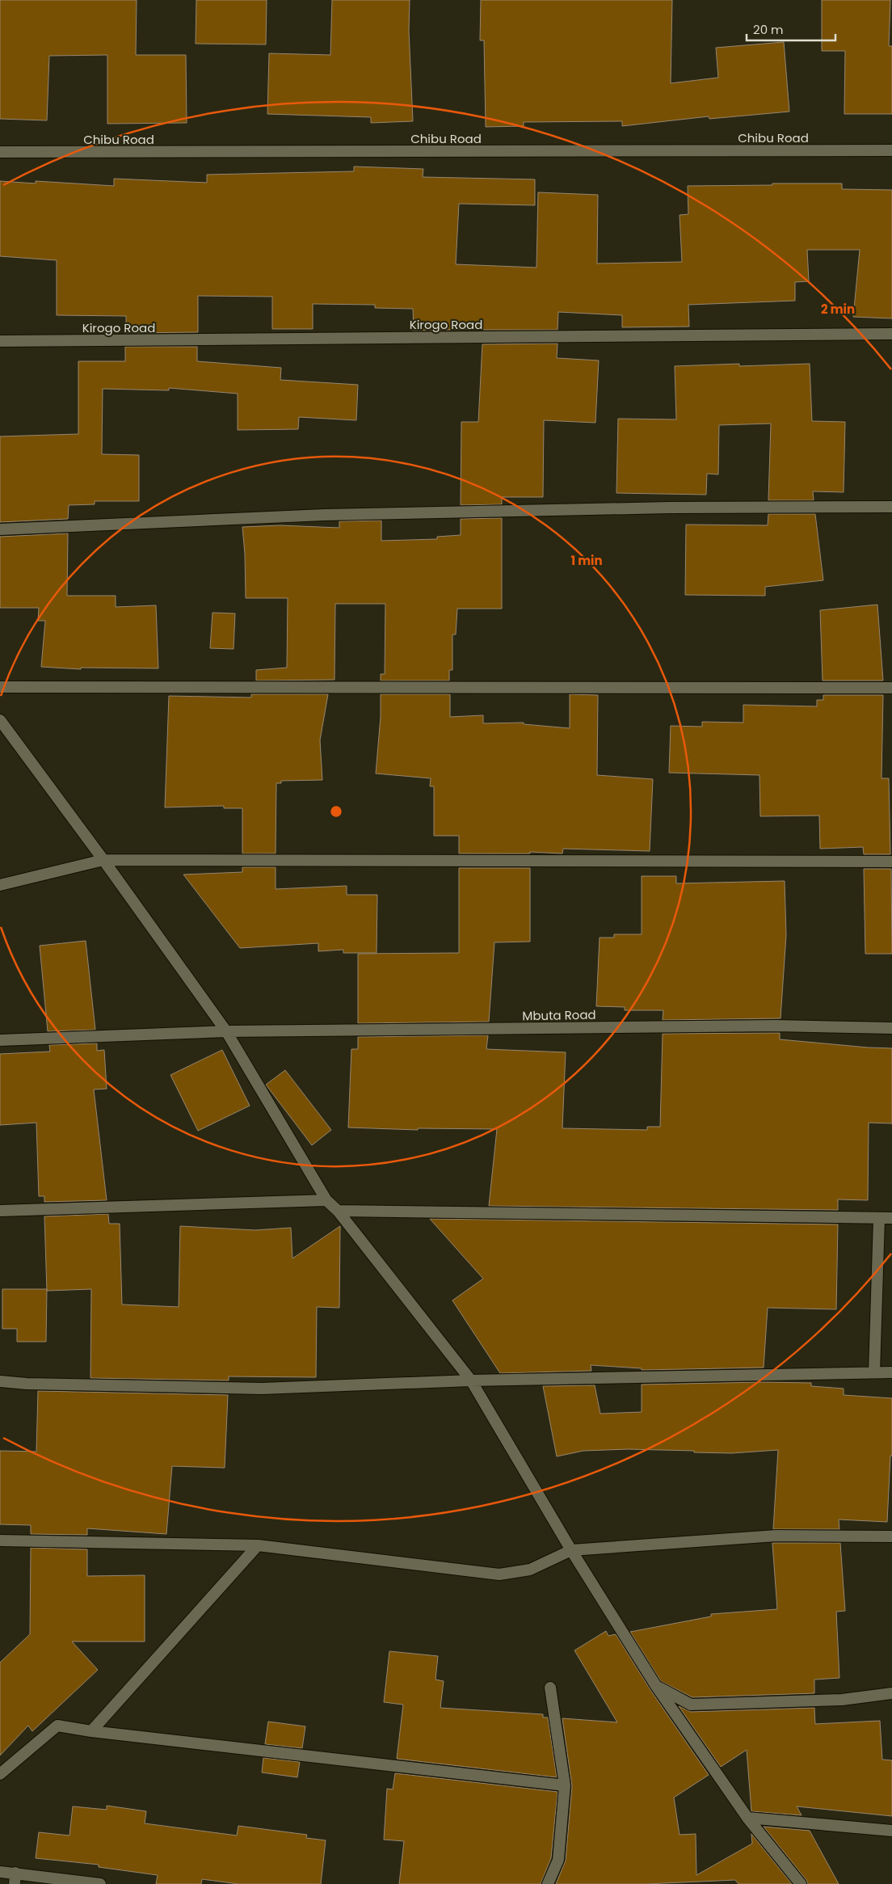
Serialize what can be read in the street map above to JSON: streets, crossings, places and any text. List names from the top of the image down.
{
  "streets": {
    "street": ["Chibu Road", "Kirogo Road", "Mbuta Road"]
  },
  "scale_bar": "20 m",
  "rings": ["2 min", "1 min"]
}
